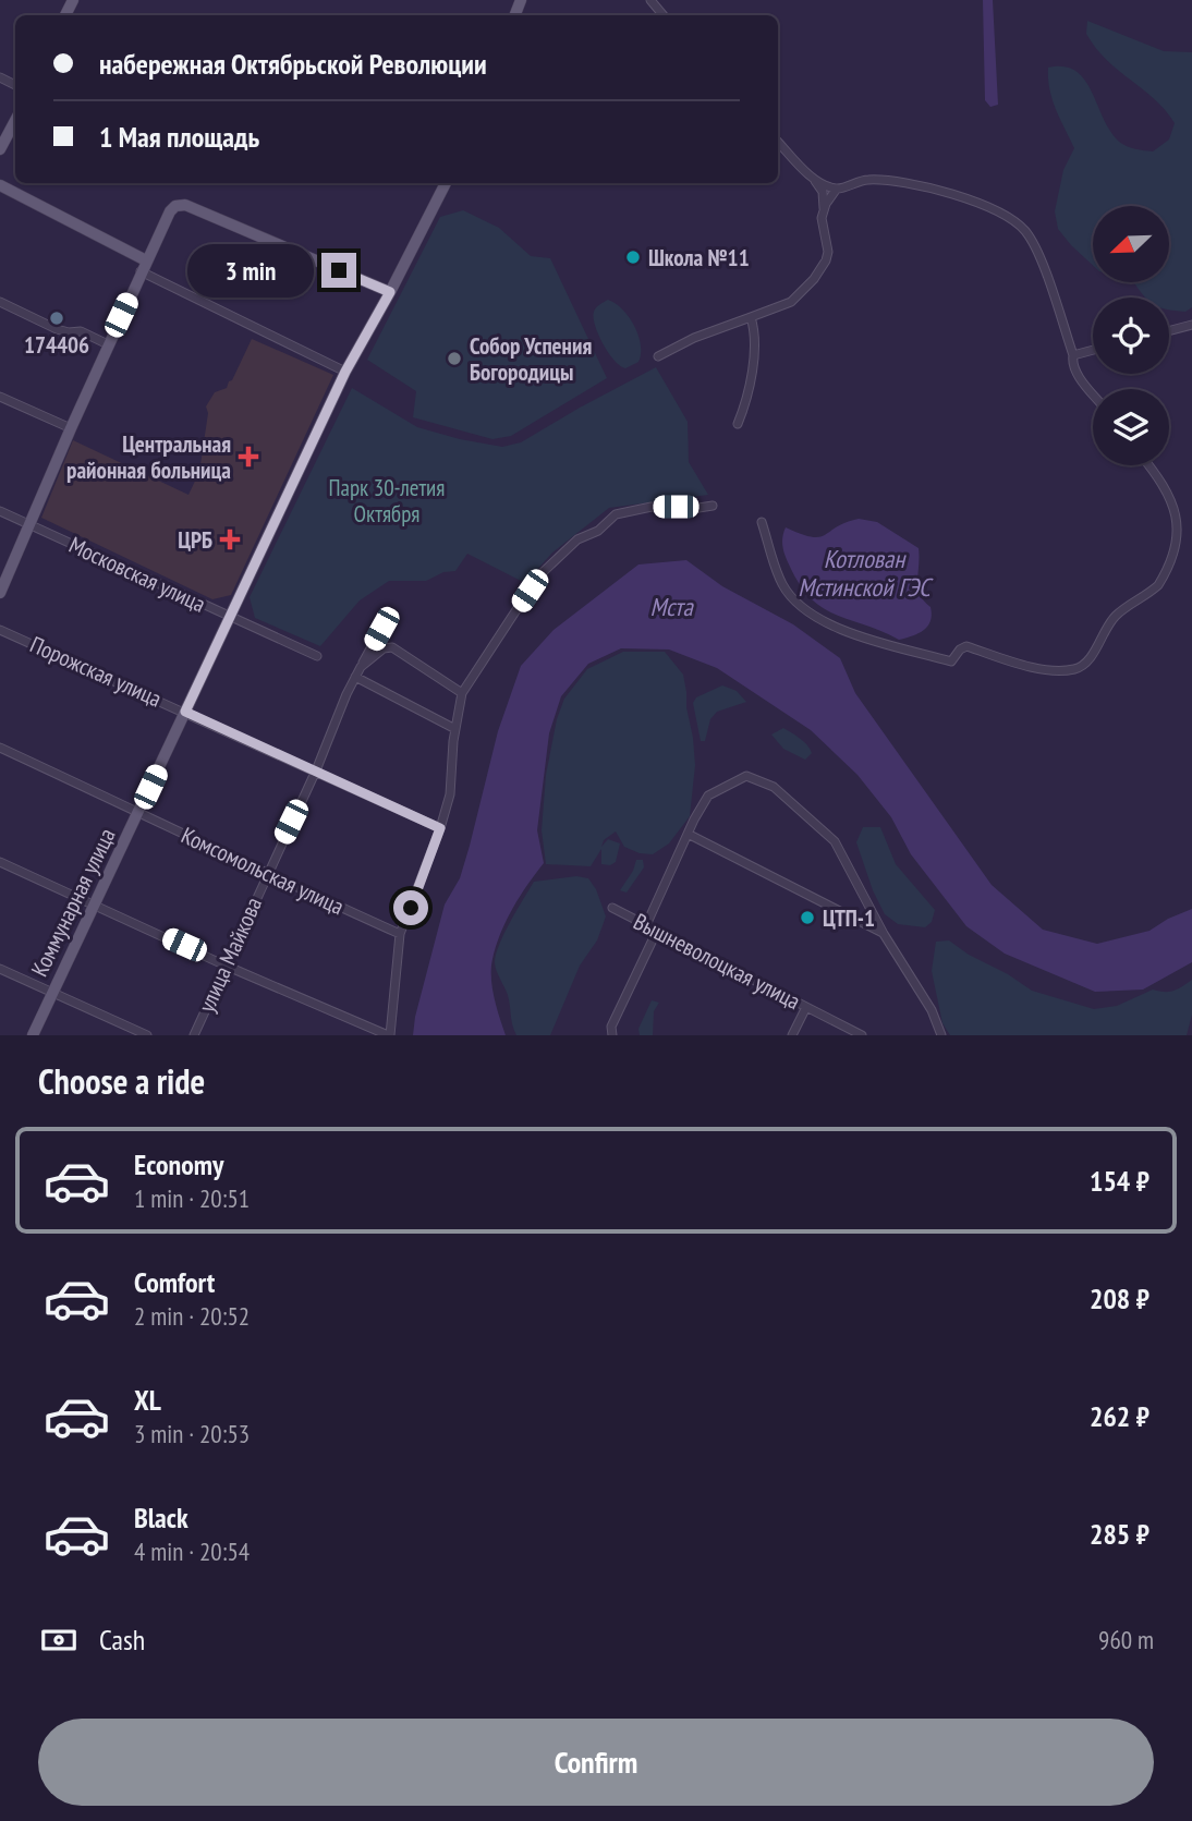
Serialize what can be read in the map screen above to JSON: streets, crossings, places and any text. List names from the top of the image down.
{
  "streets": {
    "main road": ["Коммунарная улица"],
    "street": [
      "Московская улица",
      "Порожская улица",
      "Комсомольская улица",
      "улица Майкова",
      "Вышневолоцкая улица"
    ]
  },
  "crossings": [
    ["Московская улица", "Коммунарная улица"],
    ["Порожская улица", "Коммунарная улица"],
    ["Порожская улица", "улица Майкова"],
    ["Комсомольская улица", "Коммунарная улица"],
    ["Комсомольская улица", "улица Майкова"]
  ],
  "water": ["Котлован Мстинской ГЭС", "Мста"],
  "parks": ["Парк 30-летия Октября"],
  "places": {
    "other": [
      "Школа №11",
      "174406",
      "Собор Успения Богородицы",
      "ЦТП-1"
    ],
    "health": ["Центральная районная больница", "ЦРБ"]
  },
  "north": "bottom left",
  "page": {
    "banner": ["набережная Октябрьской Революции", "1 Мая площадь"],
    "bubble": "3 min",
    "heading": "Choose a ride",
    "list": [
      {
        "name": "Economy",
        "note": "1 min · 20:51",
        "value": "154 ₽"
      },
      {
        "name": "Comfort",
        "note": "2 min · 20:52",
        "value": "208 ₽"
      },
      {
        "name": "XL",
        "note": "3 min · 20:53",
        "value": "262 ₽"
      },
      {
        "name": "Black",
        "note": "4 min · 20:54",
        "value": "285 ₽"
      }
    ],
    "pay": ["Cash", "960 m"],
    "buttons": "Confirm"
  }
}
